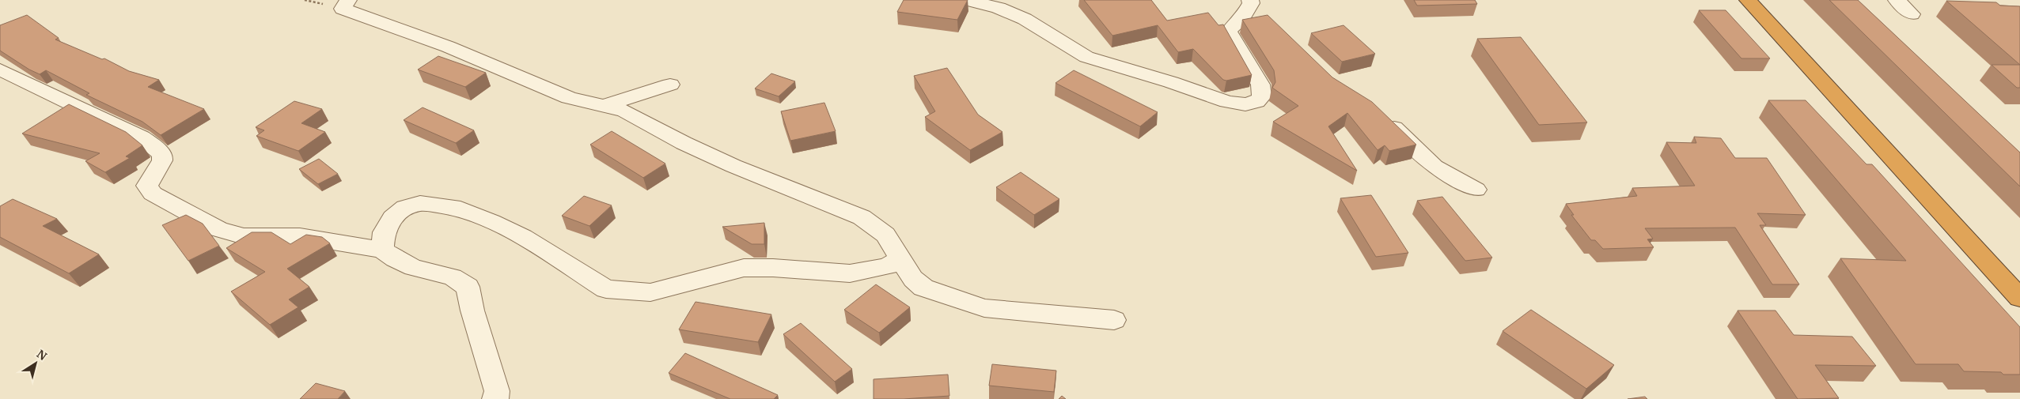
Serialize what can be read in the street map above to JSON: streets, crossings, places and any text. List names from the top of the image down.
{
  "north": "top right"
}
